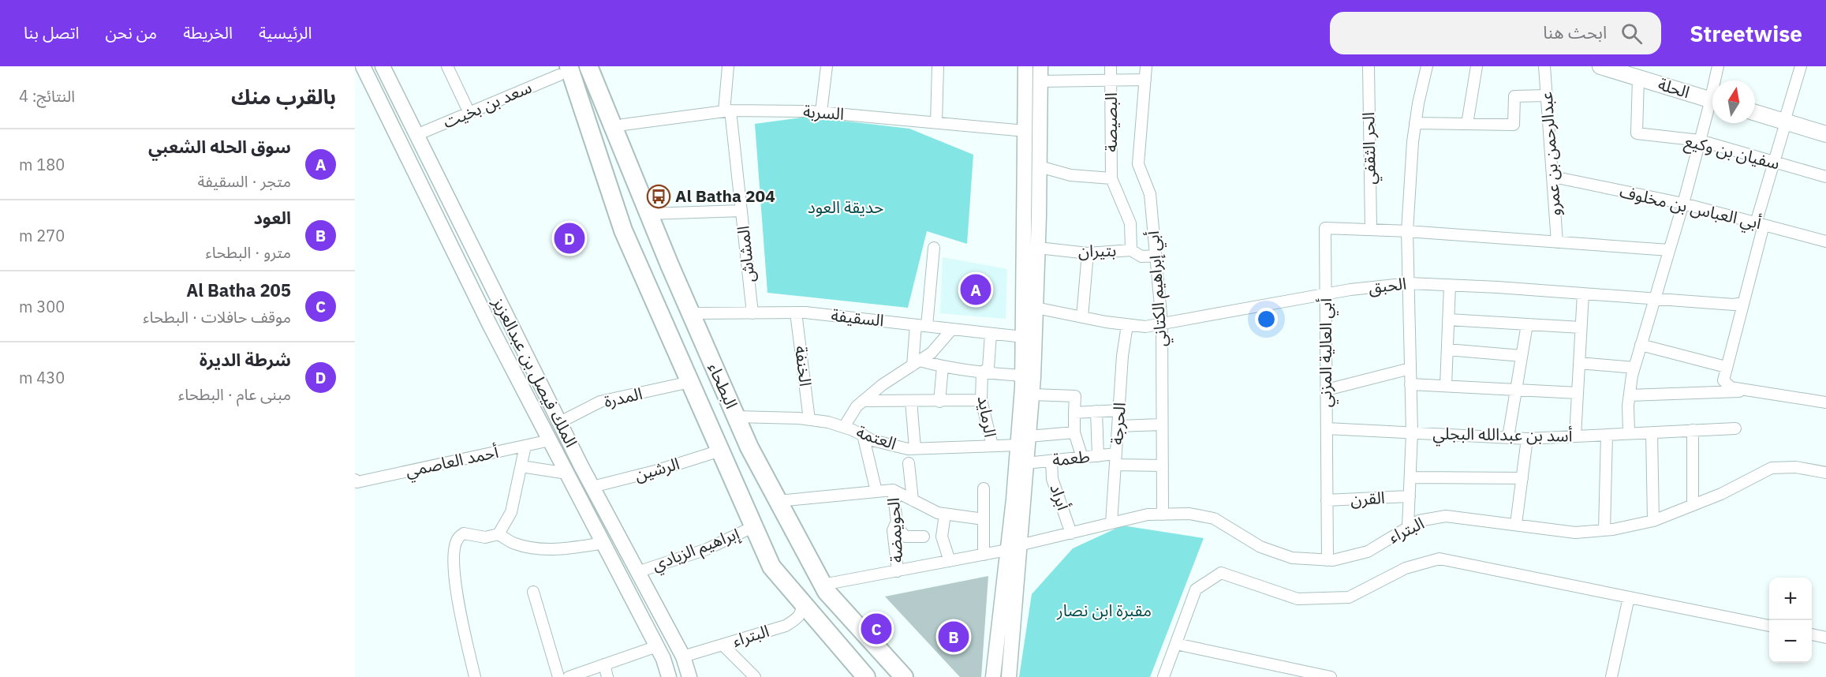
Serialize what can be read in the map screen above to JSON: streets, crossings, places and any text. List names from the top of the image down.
{
  "streets": {
    "main road": ["الحلة", "البطحاء"],
    "street": [
      "سعد بن بخيت",
      "السربة",
      "البصيصة",
      "الحر الثقفي",
      "سفيان بن وكيع",
      "عبدالرحمن بن عمرو",
      "أبي العباس بن مخلوف",
      "بتيران",
      "المشاش",
      "الحبق",
      "أبي إبراهيم الكتاني",
      "السقيفة",
      "أبي العالية المزني",
      "الخنفة",
      "الملك فيصل بن عبدالعزيز",
      "المدرة",
      "الرمايد",
      "الحرجة",
      "أسد بن عبدالله البجلي",
      "العتمة",
      "طعمة",
      "أحمد العاصمي",
      "الرشين",
      "أبراد",
      "القرن",
      "الحويمضة",
      "البتراء",
      "إبراهيم الزيادي"
    ]
  },
  "crossings": [
    ["الحلة", "سفيان بن وكيع"],
    ["سعد بن بخيت", "الملك فيصل بن عبدالعزيز"],
    ["سعد بن بخيت", "البطحاء"],
    ["السربة", "المشاش"],
    ["البصيصة", "بتيران"],
    ["الحر الثقفي", "أبي العالية المزني"],
    ["عبدالرحمن بن عمرو", "أبي العباس بن مخلوف"],
    ["عبدالرحمن بن عمرو", "أبي العالية المزني"],
    ["بتيران", "أبي إبراهيم الكتاني"],
    ["المشاش", "السقيفة"],
    ["الحبق", "أبي إبراهيم الكتاني"],
    ["الحبق", "أبي العالية المزني"],
    ["الحبق", "الحرجة"],
    ["أبي إبراهيم الكتاني", "طعمة"],
    ["أبي إبراهيم الكتاني", "البتراء"],
    ["السقيفة", "الخنفة"],
    ["السقيفة", "البطحاء"],
    ["السقيفة", "الرمايد"],
    ["أبي العالية المزني", "أسد بن عبدالله البجلي"],
    ["أبي العالية المزني", "القرن"],
    ["أبي العالية المزني", "البتراء"],
    ["الخنفة", "العتمة"],
    ["الملك فيصل بن عبدالعزيز", "المدرة"],
    ["الملك فيصل بن عبدالعزيز", "أحمد العاصمي"],
    ["الملك فيصل بن عبدالعزيز", "الرشين"],
    ["الملك فيصل بن عبدالعزيز", "البتراء"],
    ["الملك فيصل بن عبدالعزيز", "إبراهيم الزيادي"],
    ["البطحاء", "المدرة"],
    ["البطحاء", "العتمة"],
    ["البطحاء", "الرشين"],
    ["البطحاء", "البتراء"],
    ["البطحاء", "إبراهيم الزيادي"],
    ["الرمايد", "العتمة"],
    ["الحرجة", "طعمة"],
    ["الحرجة", "البتراء"],
    ["طعمة", "أبراد"],
    ["أبراد", "البتراء"],
    ["الحويمضة", "البتراء"]
  ],
  "parks": ["حديقة العود", "مقبرة ابن نصار"],
  "places": {
    "bus stop": ["Al Batha 204"]
  },
  "north": "top",
  "page": {
    "header": "Streetwise",
    "search": "ابحث هنا",
    "nav": [
      "الرئيسية",
      "الخريطة",
      "من نحن",
      "اتصل بنا"
    ],
    "heading": ["بالقرب منك", "النتائج: 4"],
    "list": [
      {
        "mark": "A",
        "name": "سوق الحله الشعبي",
        "note": "متجر · السقيفة",
        "value": "180 m"
      },
      {
        "mark": "B",
        "name": "العود",
        "note": "مترو · البطحاء",
        "value": "270 m"
      },
      {
        "mark": "C",
        "name": "Al Batha 205",
        "note": "موقف حافلات · البطحاء",
        "value": "300 m"
      },
      {
        "mark": "D",
        "name": "شرطة الديرة",
        "note": "مبنى عام · البطحاء",
        "value": "430 m"
      }
    ],
    "pins": [
      "D",
      "A",
      "C",
      "B"
    ],
    "map_buttons": ["+", "−"]
  }
}
